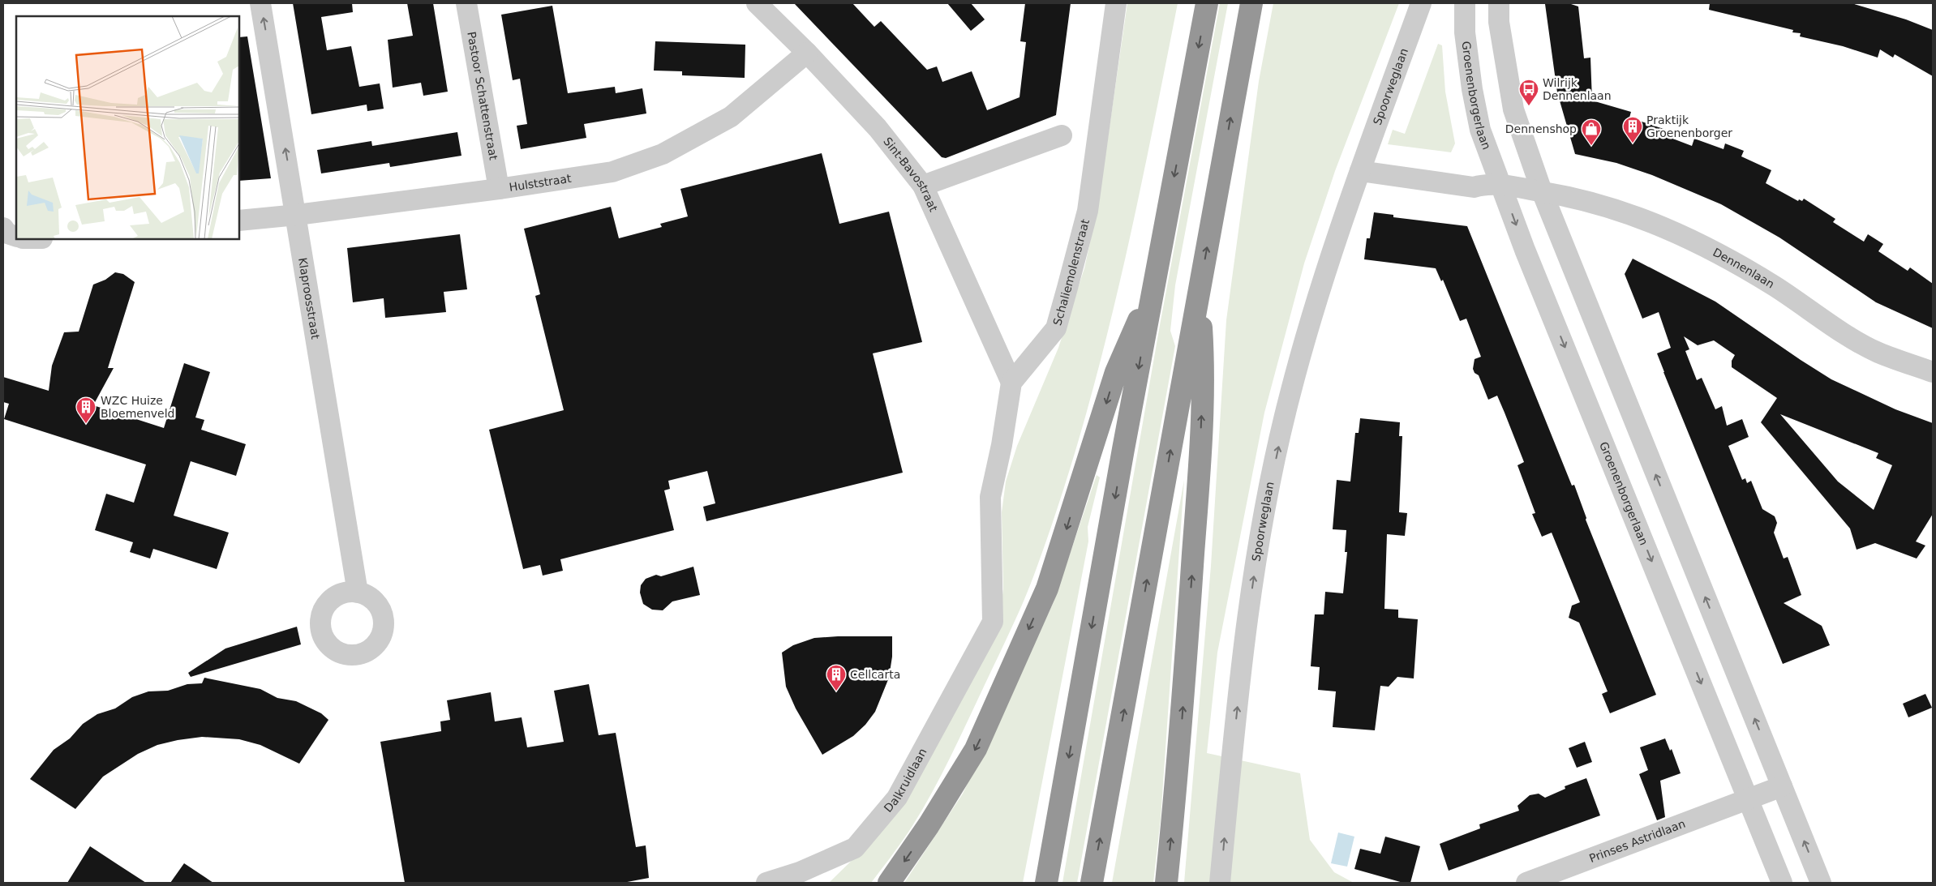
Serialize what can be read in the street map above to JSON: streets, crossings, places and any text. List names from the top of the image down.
{
  "streets": {
    "street": [
      "Spoorweglaan",
      "Groenenborgerlaan",
      "Pastoor Schattenstraat",
      "Sint-Bavostraat",
      "Hulststraat",
      "Dennenlaan",
      "Schaliemolenstraat",
      "Klaproosstraat",
      "Dalkruidlaan",
      "Prinses Astridlaan"
    ]
  },
  "crossings": [
    ["Groenenborgerlaan", "Prinses Astridlaan"],
    ["Pastoor Schattenstraat", "Hulststraat"],
    ["Sint-Bavostraat", "Hulststraat"],
    ["Sint-Bavostraat", "Schaliemolenstraat"],
    ["Sint-Bavostraat", "Dalkruidlaan"],
    ["Hulststraat", "Klaproosstraat"],
    ["Schaliemolenstraat", "Dalkruidlaan"]
  ],
  "one_way": ["Spoorweglaan", "Klaproosstraat"],
  "places": {
    "bus stop": ["Wilrijk Dennenlaan"],
    "building": ["Praktijk Groenenborger", "WZC Huize Bloemenveld", "Cellcarta"],
    "shop": ["Dennenshop"]
  }
}
